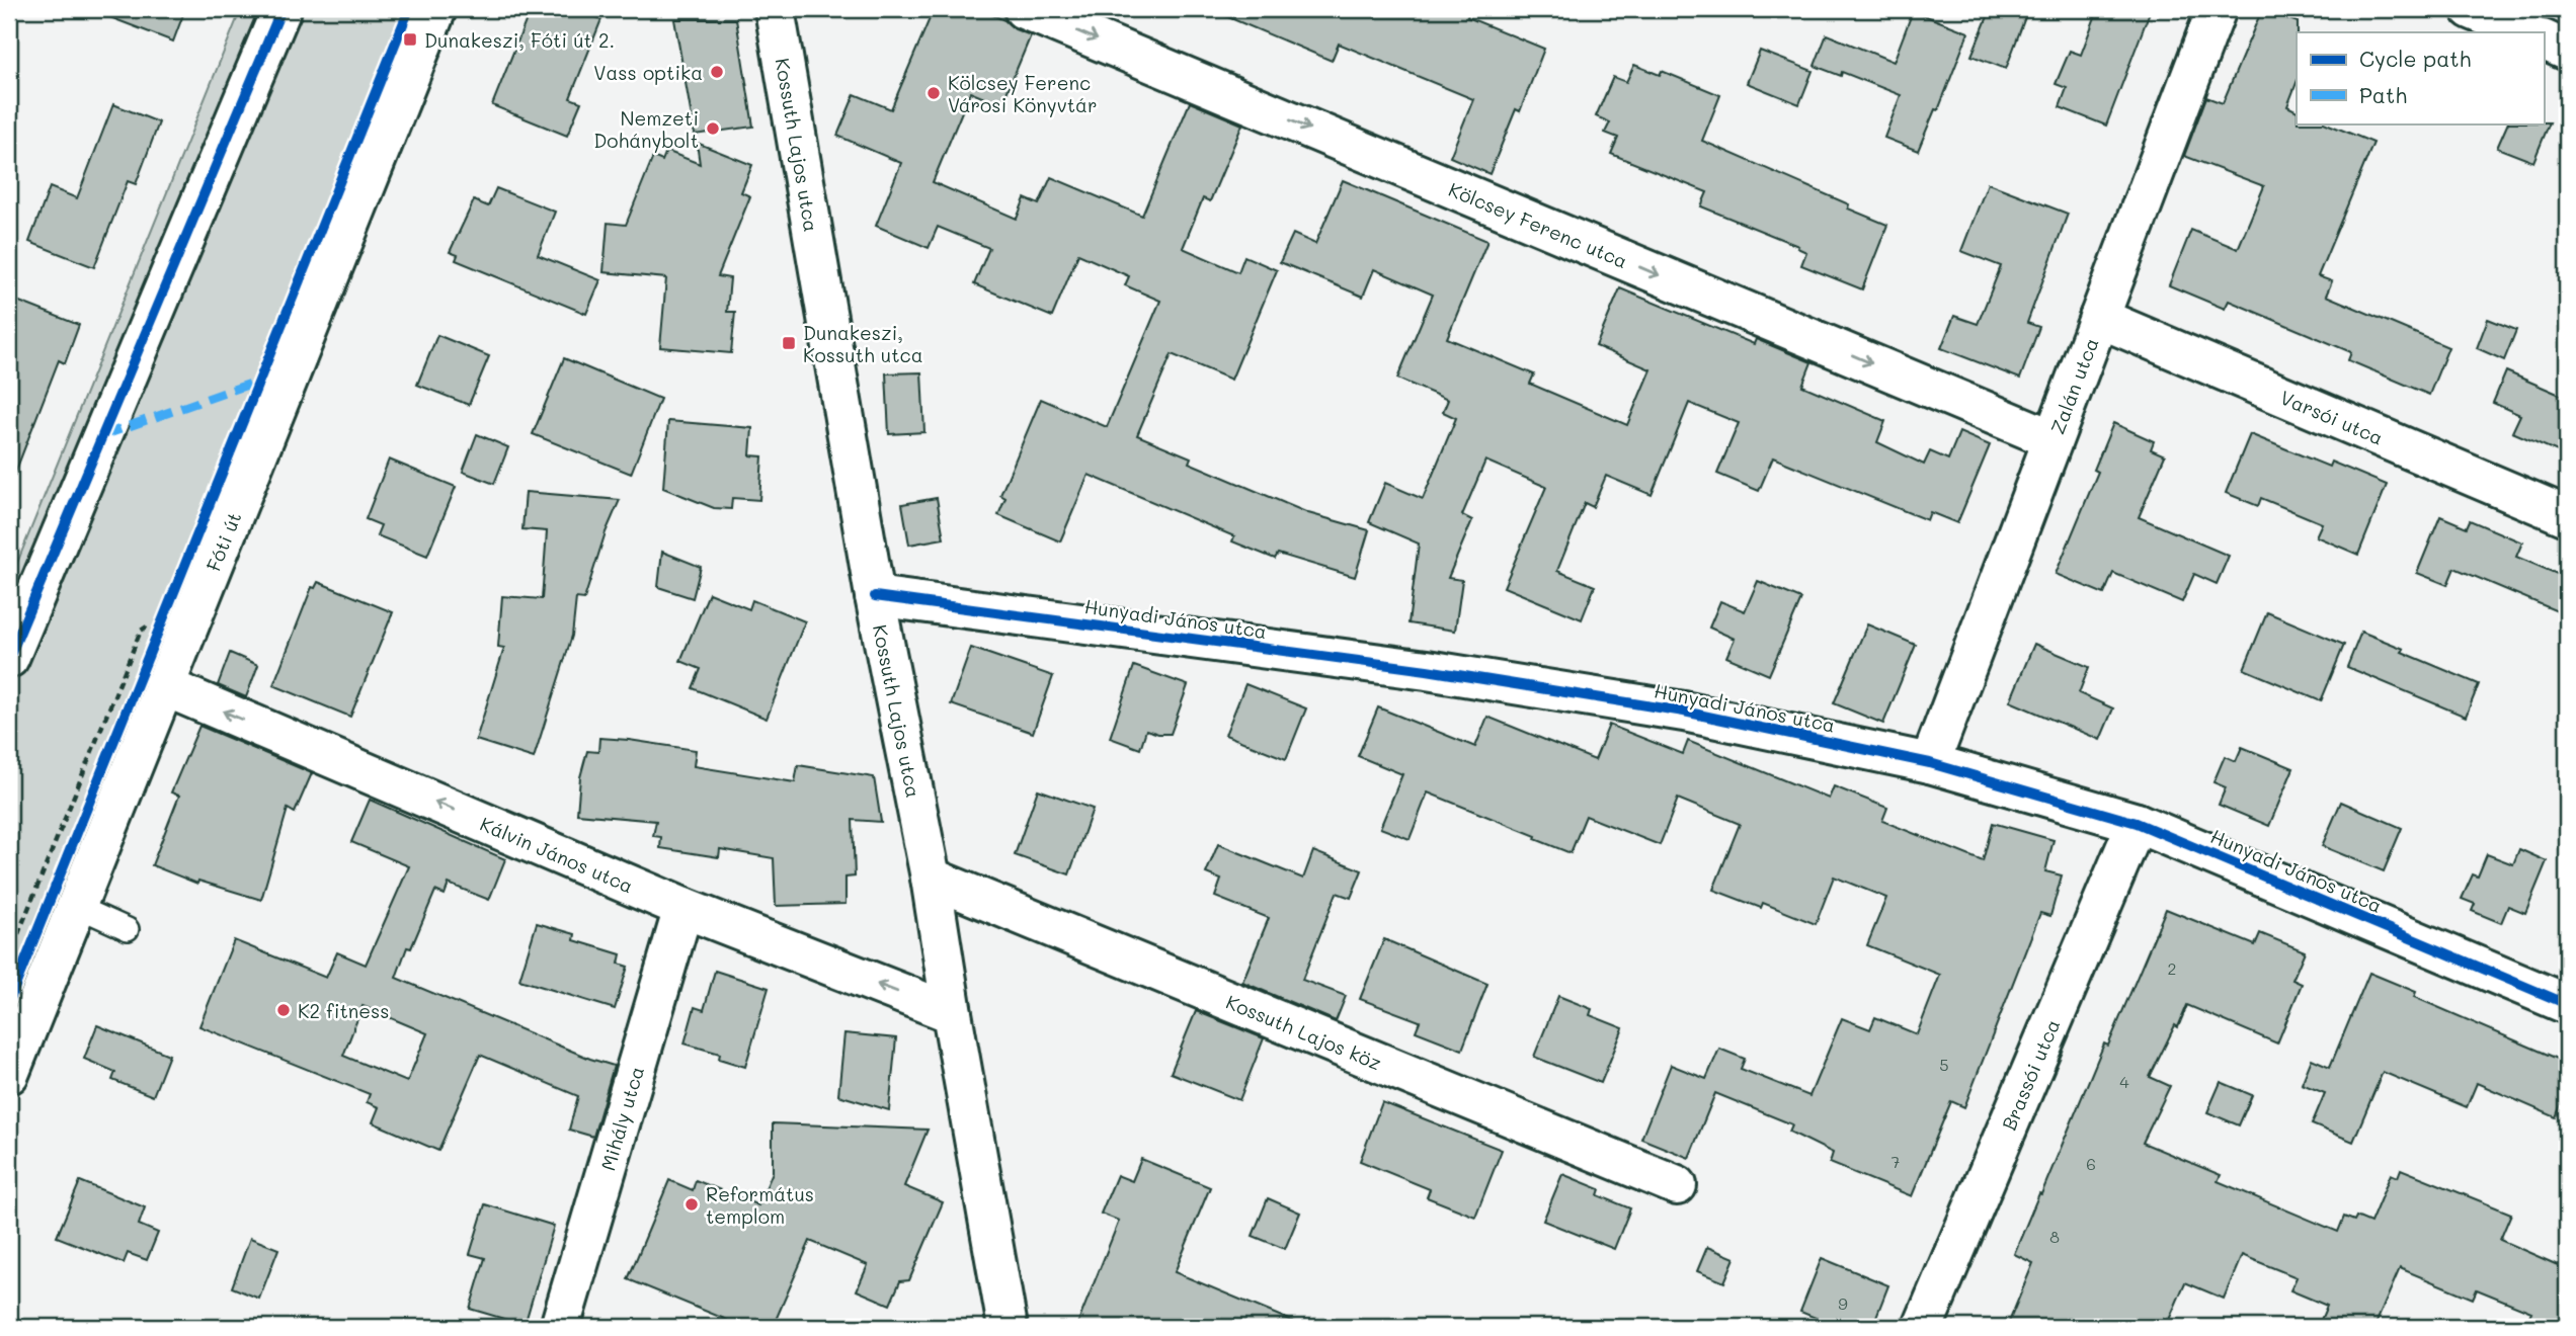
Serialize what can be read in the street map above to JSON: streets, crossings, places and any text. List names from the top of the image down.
{
  "streets": {
    "street": [
      "Kossuth Lajos utca",
      "Kölcsey Ferenc utca",
      "Zalán utca",
      "Varsói utca",
      "Fóti út",
      "Hunyadi János utca",
      "Kálvin János utca",
      "Kossuth Lajos köz",
      "Brassói utca",
      "Mihály utca"
    ]
  },
  "crossings": [
    ["Kossuth Lajos utca", "Hunyadi János utca"],
    ["Kossuth Lajos utca", "Kálvin János utca"],
    ["Kossuth Lajos utca", "Kossuth Lajos köz"],
    ["Kölcsey Ferenc utca", "Zalán utca"],
    ["Zalán utca", "Varsói utca"],
    ["Zalán utca", "Hunyadi János utca"],
    ["Fóti út", "Kálvin János utca"],
    ["Hunyadi János utca", "Brassói utca"],
    ["Kálvin János utca", "Mihály utca"]
  ],
  "one_way": ["Kölcsey Ferenc utca", "Kálvin János utca"],
  "places": {
    "transit": ["Dunakeszi, Fóti út 2.", "Dunakeszi, Kossuth utca"],
    "other": [
      "Vass optika",
      "Kölcsey Ferenc Városi Könyvtár",
      "Nemzeti Dohánybolt",
      "K2 fitness",
      "Református templom"
    ]
  },
  "house_numbers": [
    "2",
    "5",
    "4",
    "7",
    "6",
    "8",
    "9"
  ],
  "legend": ["Cycle path", "Path"]
}
